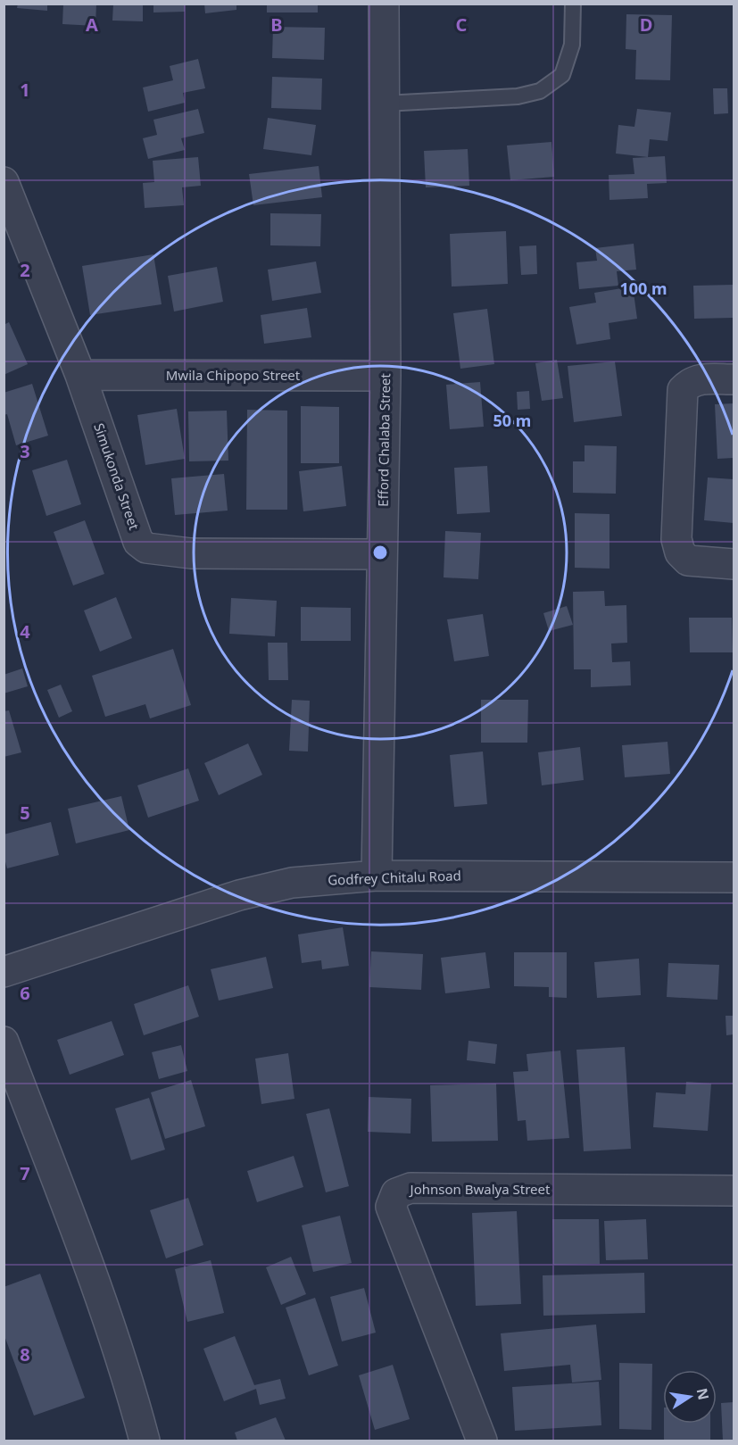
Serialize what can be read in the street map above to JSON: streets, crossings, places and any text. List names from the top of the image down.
{
  "streets": {
    "street": [
      "Mwila Chipopo Street",
      "Efford Chalaba Street",
      "Simukonda Street",
      "Godfrey Chitalu Road",
      "Johnson Bwalya Street"
    ]
  },
  "crossings": [
    ["Mwila Chipopo Street", "Efford Chalaba Street"],
    ["Mwila Chipopo Street", "Simukonda Street"],
    ["Efford Chalaba Street", "Simukonda Street"],
    ["Efford Chalaba Street", "Godfrey Chitalu Road"]
  ],
  "north": "right",
  "grid": {
    "columns": [
      "A",
      "B",
      "C",
      "D"
    ],
    "rows": [
      "1",
      "2",
      "3",
      "4",
      "5",
      "6",
      "7",
      "8"
    ]
  },
  "rings": ["100 m", "50 m"]
}
